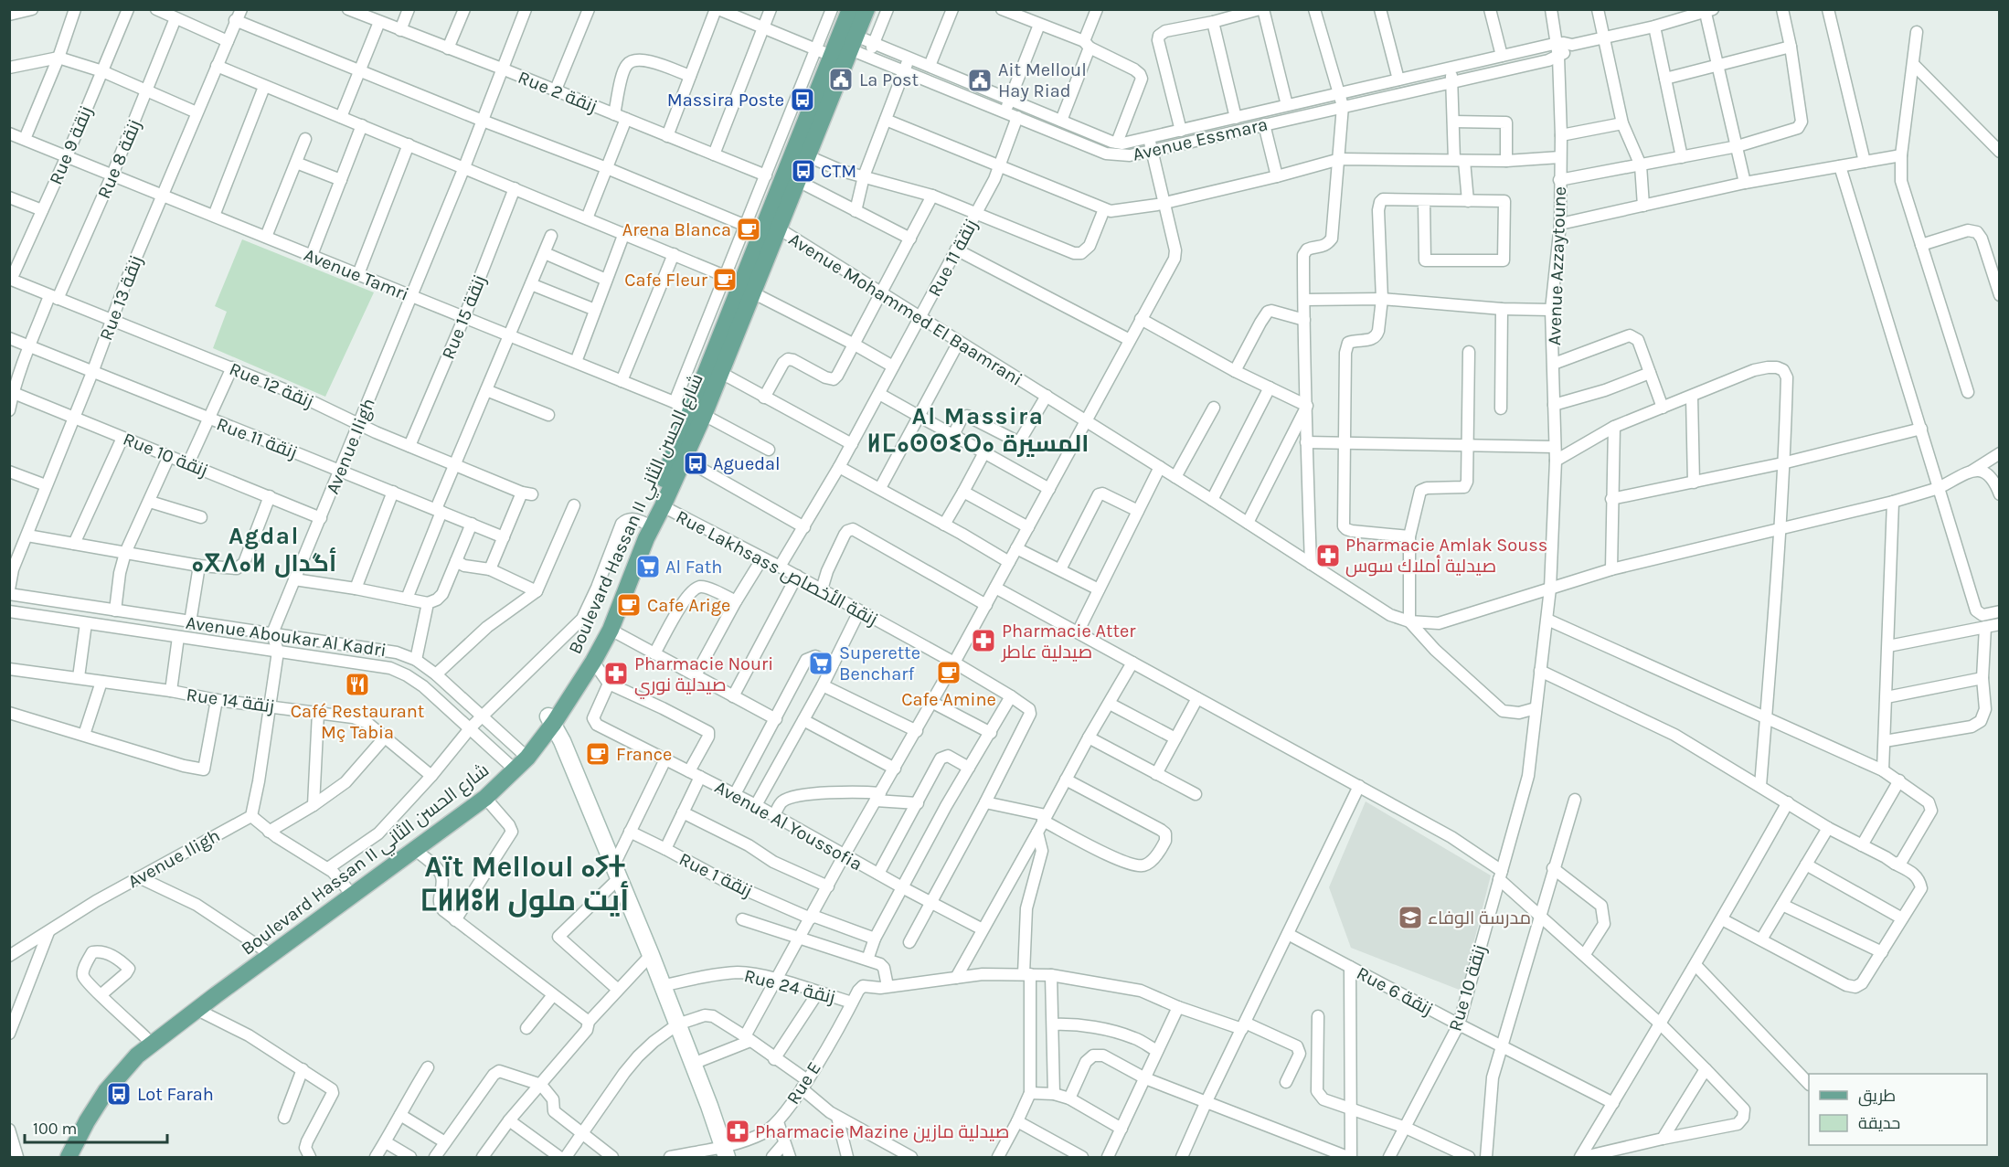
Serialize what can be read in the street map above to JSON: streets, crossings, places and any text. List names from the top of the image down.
{
  "streets": {
    "main road": ["Boulevard Hassan II شارع الحسن الثاني"],
    "street": [
      "Rue 2 زنقة",
      "Avenue Essmara",
      "Rue 9 زنقة",
      "Rue 8 زنقة",
      "Rue 11 زنقة",
      "Avenue Azzaytoune",
      "Avenue Tamri",
      "Rue 13 زنقة",
      "Avenue Mohammed El Baamrani",
      "Rue 15 زنقة",
      "Rue 12 زنقة",
      "Avenue Iligh",
      "Rue 10 زنقة",
      "Rue Lakhsass زنقة الأخصاص",
      "Avenue Aboukar Al Kadri",
      "Rue 14 زنقة",
      "Avenue Al Youssofia",
      "Rue 1 زنقة",
      "Rue 24 زنقة",
      "Rue 6 زنقة",
      "Rue E"
    ]
  },
  "crossings": [
    ["Rue 2 زنقة", "Avenue Iligh"],
    ["Avenue Essmara", "Rue 11 زنقة"],
    ["Avenue Essmara", "Avenue Azzaytoune"],
    ["Avenue Essmara", "Boulevard Hassan II شارع الحسن الثاني"],
    ["Rue 9 زنقة", "Avenue Tamri"],
    ["Rue 9 زنقة", "Rue 12 زنقة"],
    ["Rue 8 زنقة", "Rue 11 زنقة"],
    ["Rue 8 زنقة", "Avenue Tamri"],
    ["Rue 8 زنقة", "Rue 12 زنقة"],
    ["Rue 8 زنقة", "Rue 10 زنقة"],
    ["Rue 11 زنقة", "Rue 13 زنقة"],
    ["Rue 11 زنقة", "Avenue Mohammed El Baamrani"],
    ["Rue 11 زنقة", "Rue 12 زنقة"],
    ["Rue 11 زنقة", "Avenue Iligh"],
    ["Rue 11 زنقة", "Rue Lakhsass زنقة الأخصاص"],
    ["Avenue Azzaytoune", "Rue 10 زنقة"],
    ["Avenue Tamri", "Rue 13 زنقة"],
    ["Avenue Tamri", "Rue 15 زنقة"],
    ["Avenue Tamri", "Avenue Iligh"],
    ["Avenue Tamri", "Boulevard Hassan II شارع الحسن الثاني"],
    ["Rue 13 زنقة", "Rue 12 زنقة"],
    ["Rue 13 زنقة", "Rue 10 زنقة"],
    ["Rue 13 زنقة", "Avenue Aboukar Al Kadri"],
    ["Avenue Mohammed El Baamrani", "Boulevard Hassan II شارع الحسن الثاني"],
    ["Rue 15 زنقة", "Rue 12 زنقة"],
    ["Rue 12 زنقة", "Avenue Iligh"],
    ["Avenue Iligh", "Rue 10 زنقة"],
    ["Avenue Iligh", "Avenue Aboukar Al Kadri"],
    ["Rue 10 زنقة", "Rue 6 زنقة"],
    ["Boulevard Hassan II شارع الحسن الثاني", "Rue Lakhsass زنقة الأخصاص"],
    ["Boulevard Hassan II شارع الحسن الثاني", "Avenue Aboukar Al Kadri"],
    ["Avenue Al Youssofia", "Rue 1 زنقة"],
    ["Rue 24 زنقة", "Rue E"]
  ],
  "districts": ["Al Massira ⵍⵎⴰⵙⵙⵉⵔⴰ المسيرة", "Agdal ⴰⴳⴷⴰⵍ أگدال", "Aït Melloul ⴰⵢⵜ ⵎⵍⵍⵓⵍ أيت ملول"],
  "places": {
    "public building": ["La Post", "Ait Melloul Hay Riad"],
    "bus stop": [
      "Massira Poste",
      "CTM",
      "Aguedal",
      "Lot Farah"
    ],
    "cafe": [
      "Arena Blanca",
      "Cafe Fleur",
      "Cafe Arige",
      "Cafe Amine",
      "France"
    ],
    "pharmacy": [
      "Pharmacie Amlak Souss صيدلية أملاك سوس",
      "Pharmacie Atter صيدلية عاطر",
      "Pharmacie Nouri صيدلية نوري",
      "Pharmacie Mazine صيدلية مازين"
    ],
    "supermarket": ["Al Fath", "Superette Bencharf"],
    "restaurant": ["Café Restaurant Mç Tabia"],
    "school or university": ["مدرسة الوفاء"]
  },
  "legend": ["طريق", "حديقة"],
  "scale_bar": "100 m"
}
